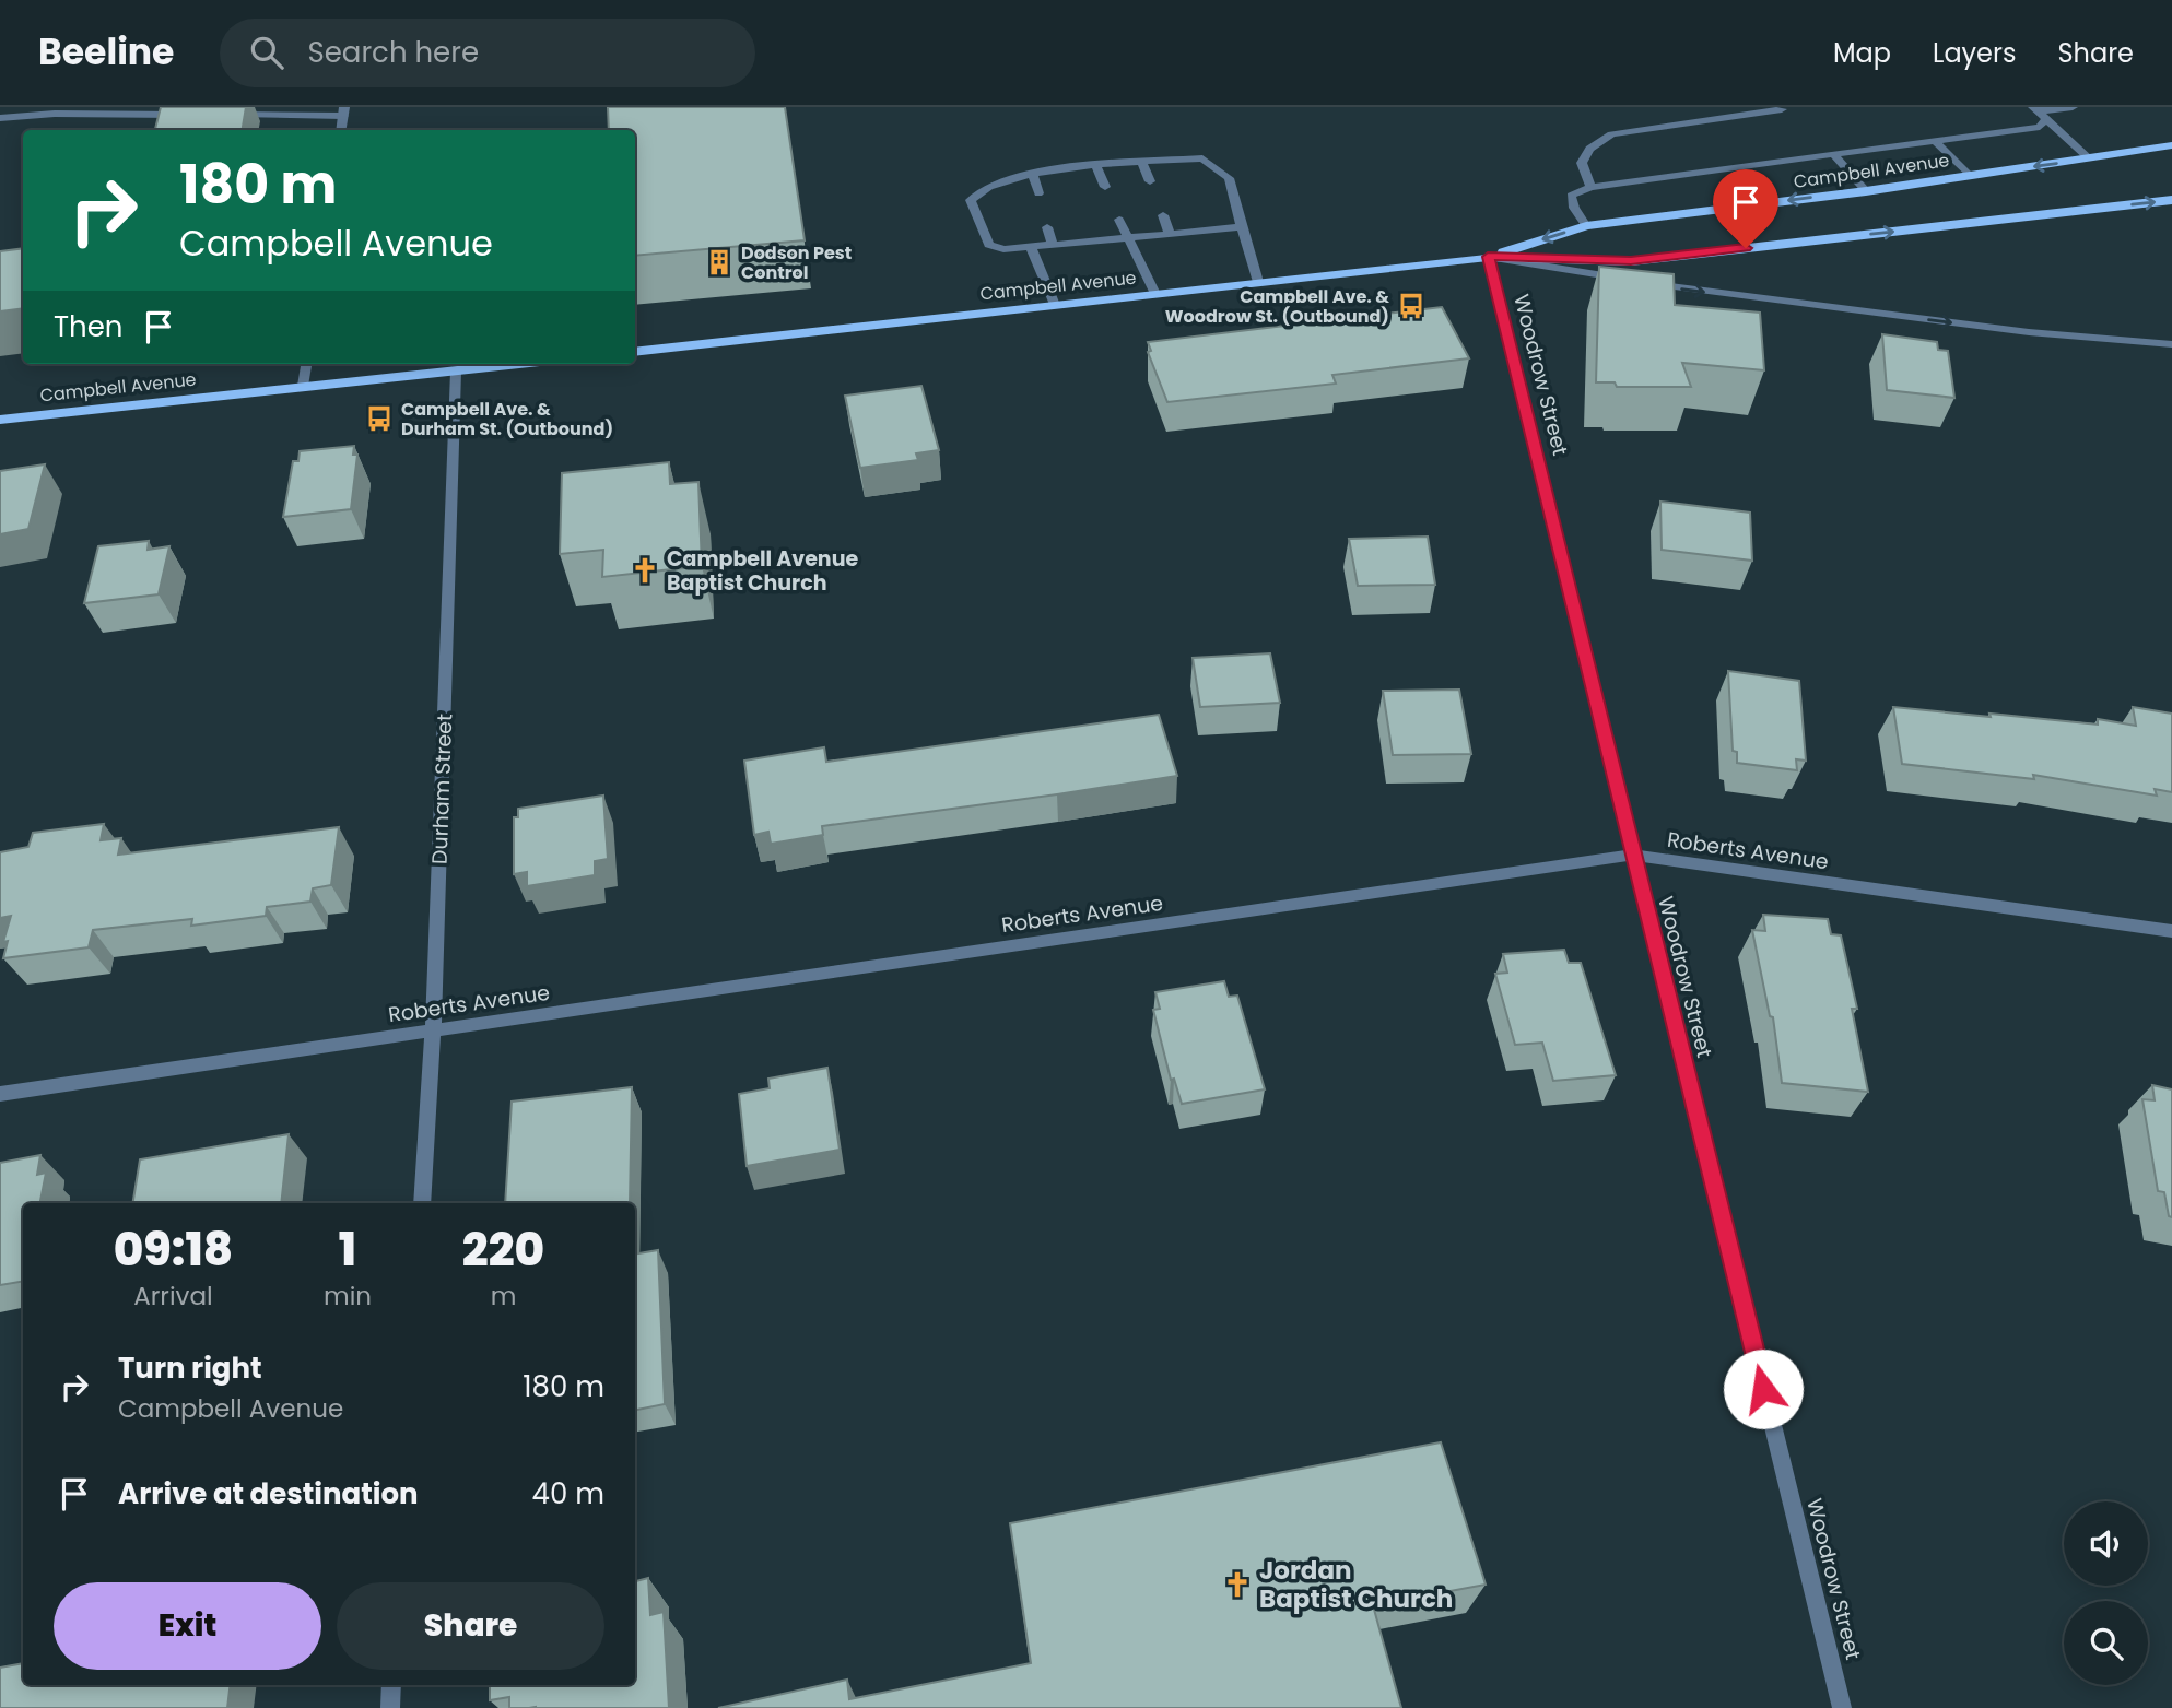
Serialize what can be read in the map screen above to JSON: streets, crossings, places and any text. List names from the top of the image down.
{
  "streets": {
    "main road": ["Campbell Avenue"],
    "street": ["Woodrow Street", "Durham Street", "Roberts Avenue"]
  },
  "crossings": [
    ["Campbell Avenue", "Woodrow Street"],
    ["Campbell Avenue", "Durham Street"],
    ["Woodrow Street", "Roberts Avenue"],
    ["Durham Street", "Roberts Avenue"]
  ],
  "places": {
    "building": ["Dodson Pest Control"],
    "bus stop": ["Campbell Ave. & Woodrow St. (Outbound)", "Campbell Ave. & Durham St. (Outbound)"],
    "church": ["Campbell Avenue Baptist Church", "Jordan Baptist Church"]
  },
  "page": {
    "header": "Beeline",
    "search": "Search here",
    "nav": ["Map", "Layers", "Share"],
    "turn": ["180 m", "Campbell Avenue"],
    "then": "Then",
    "eta": [
      "09:18",
      "Arrival",
      "1",
      "min",
      "220",
      "m"
    ],
    "list": [
      {
        "name": "Turn right",
        "note": "Campbell Avenue",
        "value": "180 m"
      },
      {
        "name": "Arrive at destination",
        "value": "40 m"
      }
    ],
    "buttons": ["Exit", "Share"]
  }
}
